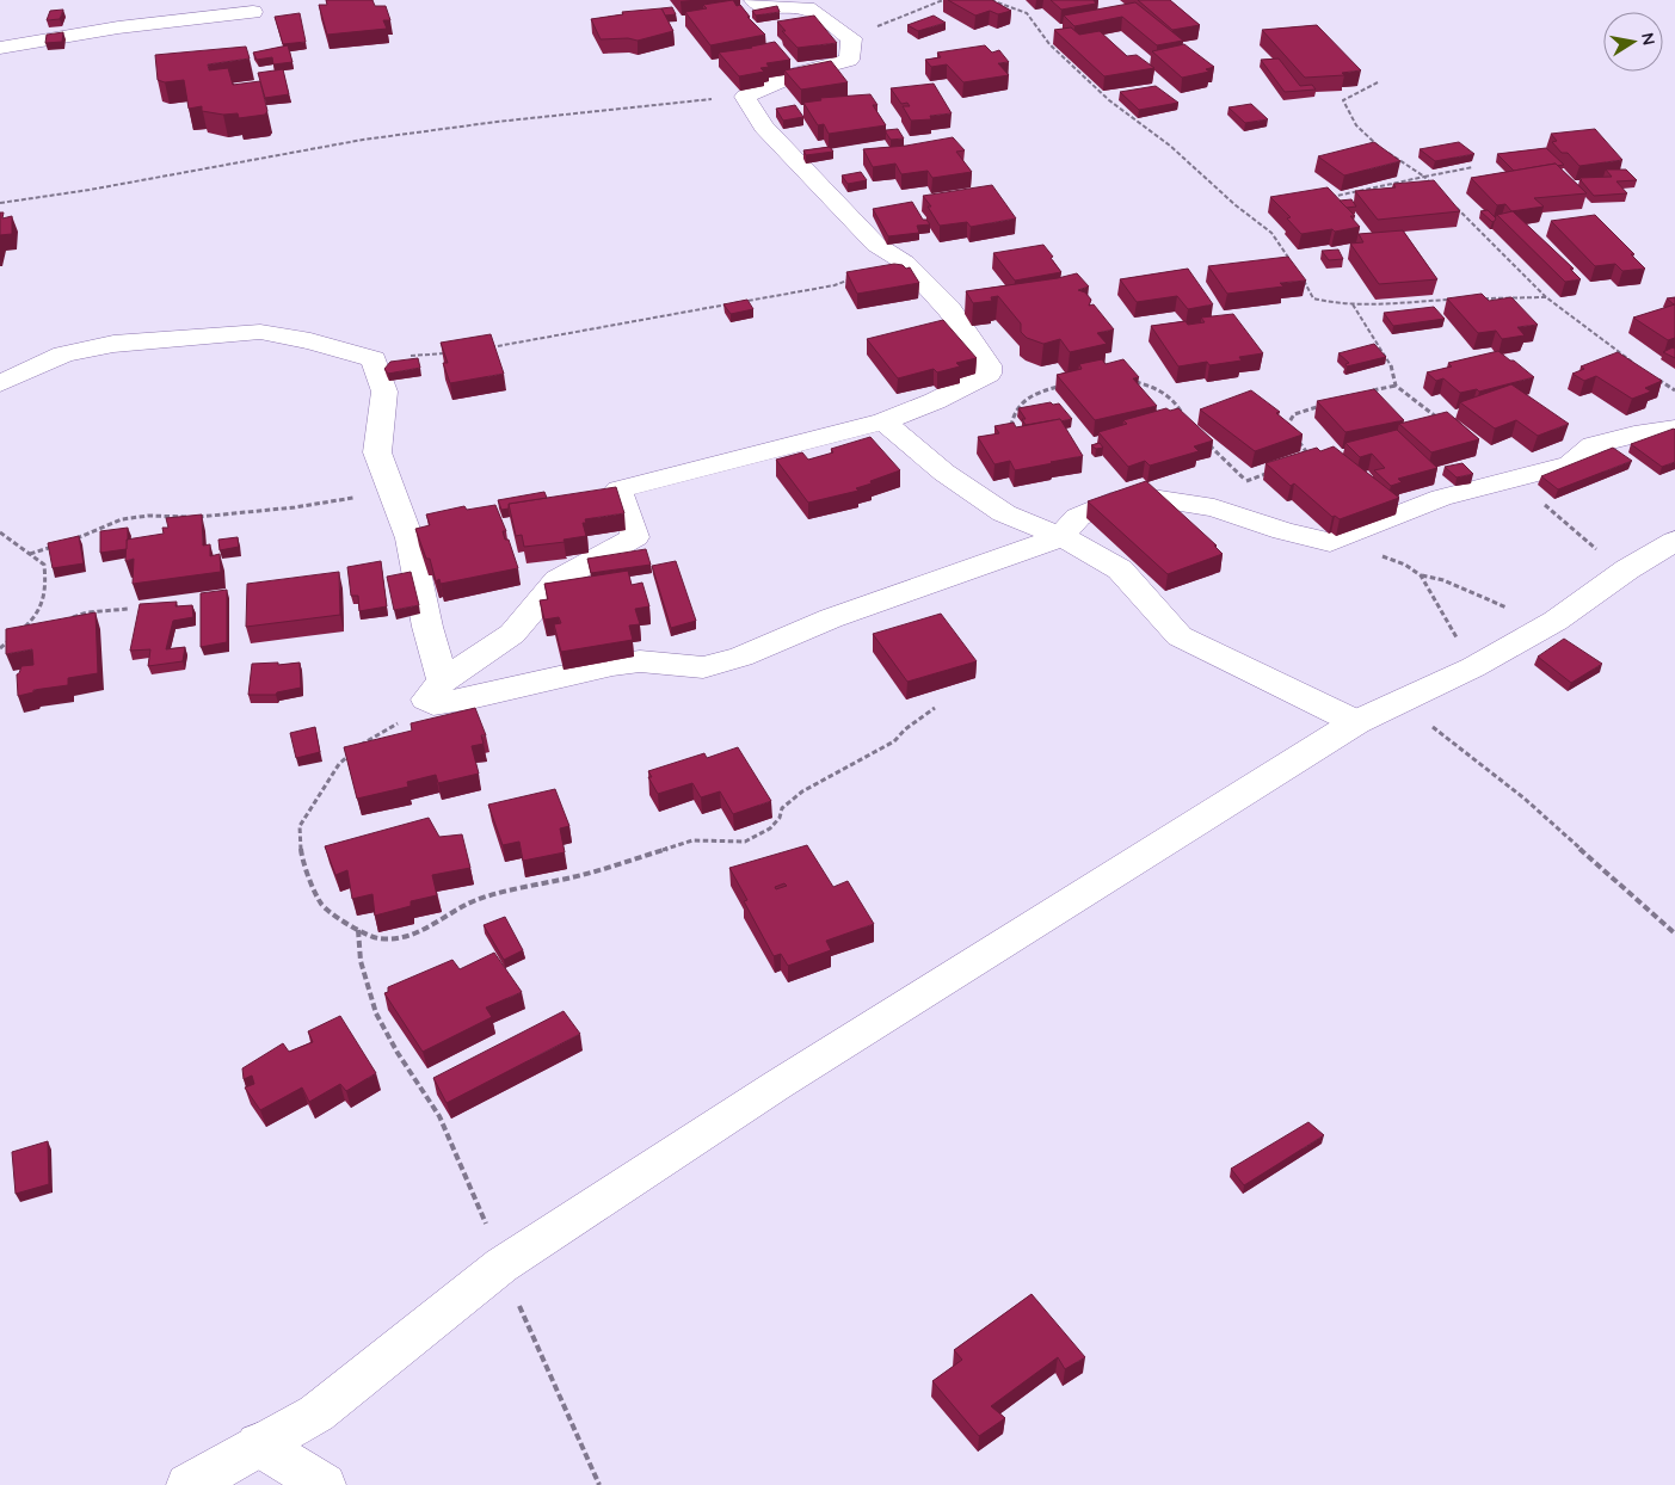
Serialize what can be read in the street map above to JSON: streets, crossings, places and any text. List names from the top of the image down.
{
  "north": "right"
}
